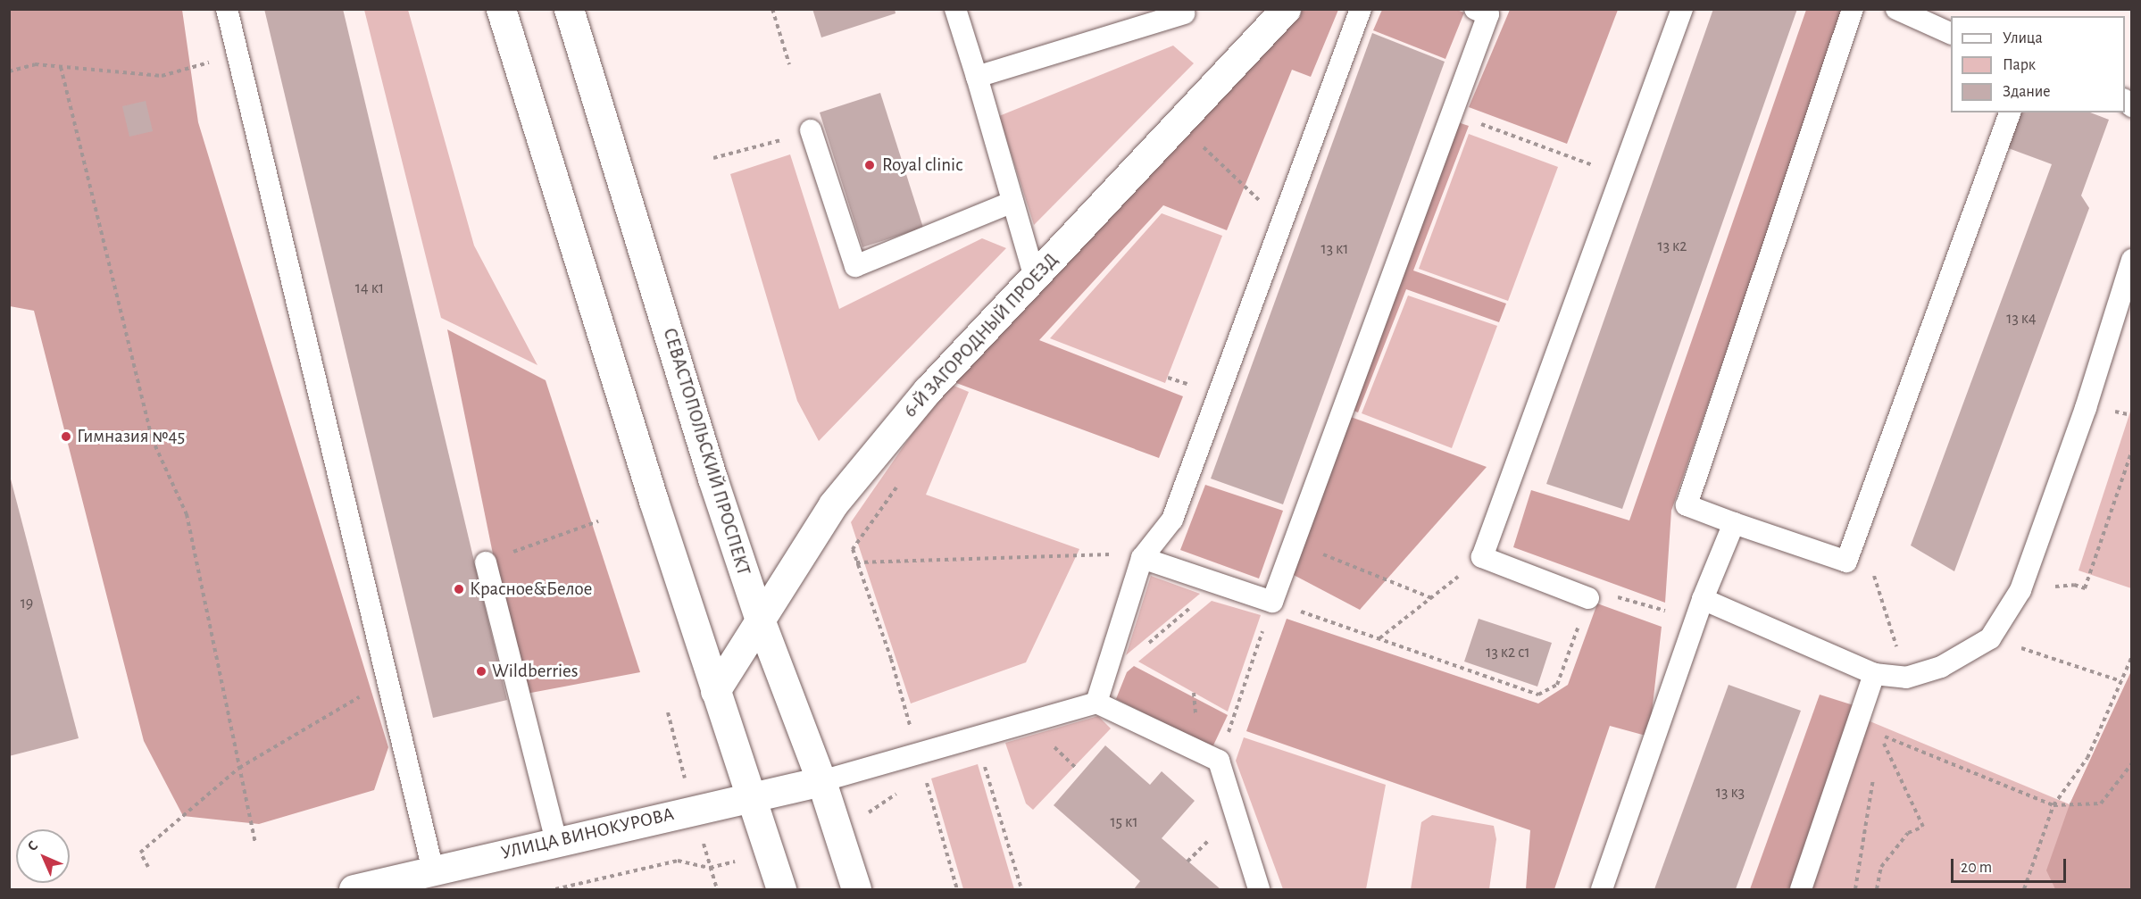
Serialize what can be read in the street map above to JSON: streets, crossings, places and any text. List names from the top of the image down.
{
  "streets": {
    "main road": ["6-Й ЗАГОРОДНЫЙ ПРОЕЗД", "СЕВАСТОПОЛЬСКИЙ ПРОСПЕКТ", "УЛИЦА ВИНОКУРОВА"]
  },
  "crossings": [
    ["6-Й ЗАГОРОДНЫЙ ПРОЕЗД", "СЕВАСТОПОЛЬСКИЙ ПРОСПЕКТ"],
    ["СЕВАСТОПОЛЬСКИЙ ПРОСПЕКТ", "УЛИЦА ВИНОКУРОВА"]
  ],
  "places": [
    "Royal clinic",
    "Гимназия №45",
    "Красное&Белое",
    "Wildberries"
  ],
  "house_numbers": [
    "13 к2",
    "13 к1",
    "14 к1",
    "13 к4",
    "19",
    "13 к2 с1",
    "13 к3",
    "15 к1"
  ],
  "legend": ["Улица", "Парк", "Здание"],
  "scale_bar": "20 m",
  "north": "top left"
}
